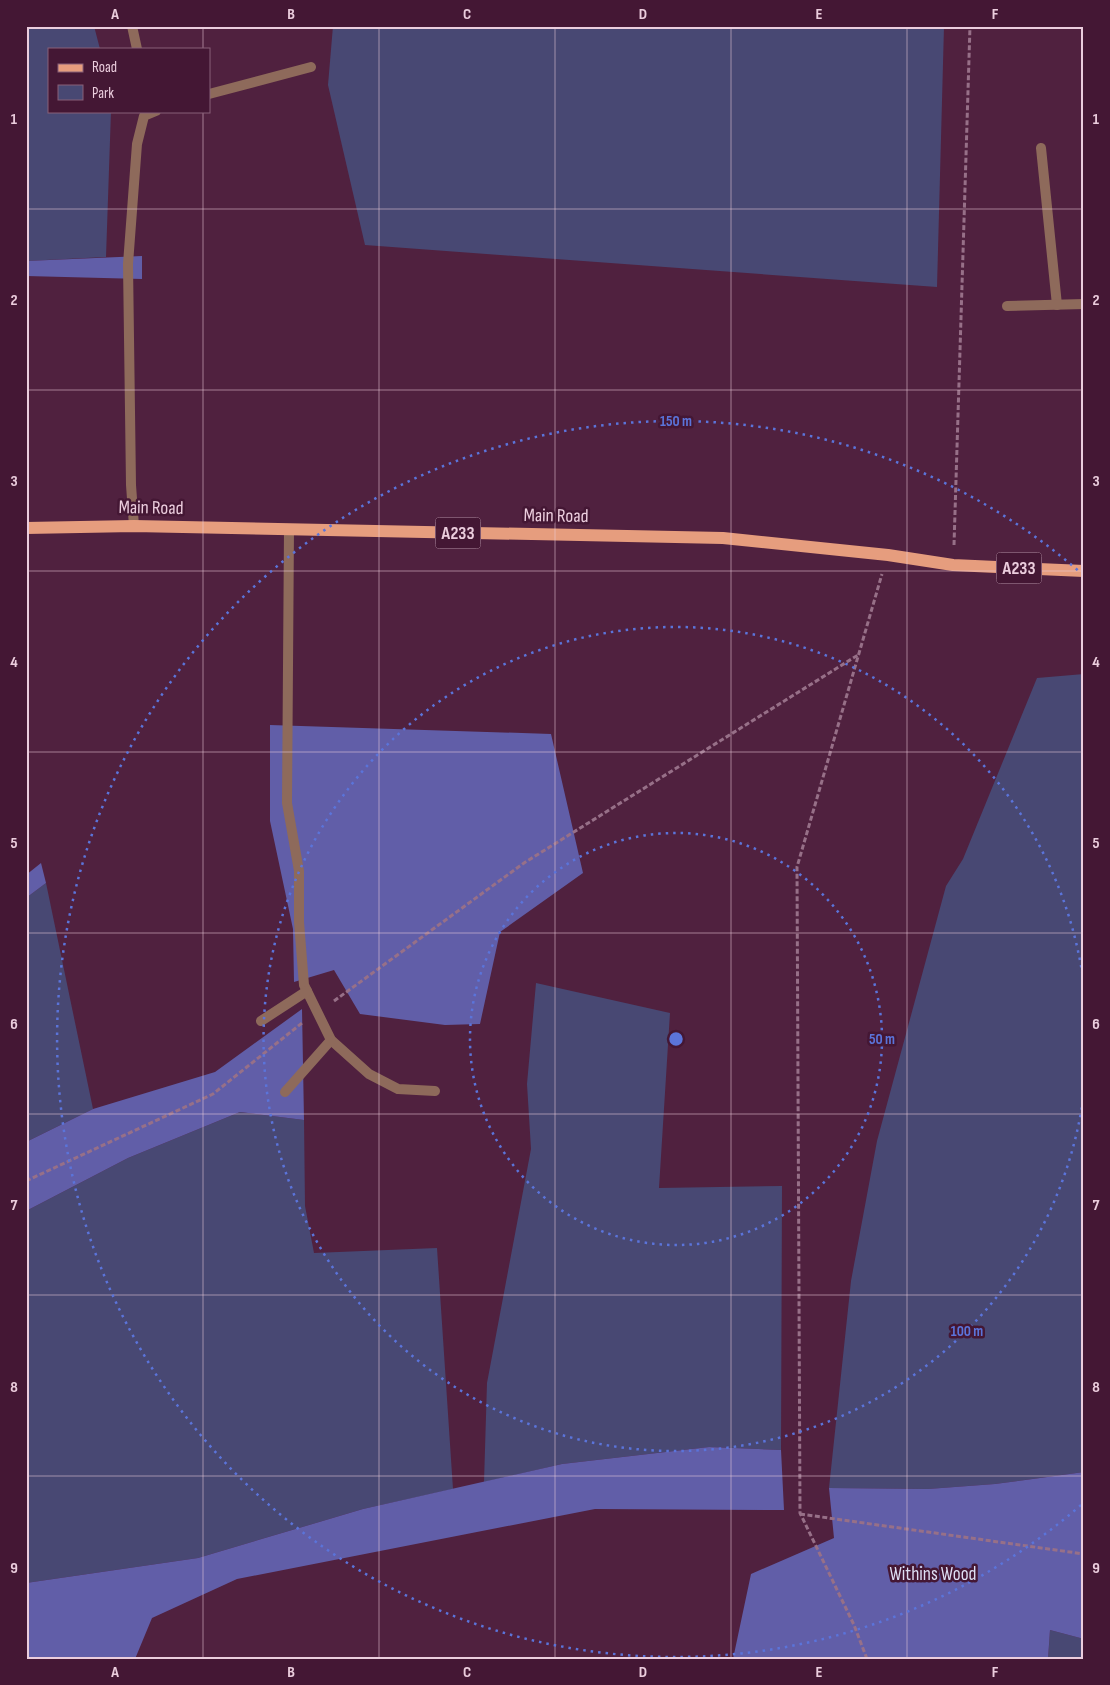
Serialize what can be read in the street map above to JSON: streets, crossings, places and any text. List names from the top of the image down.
{
  "streets": {
    "main road": ["Main Road", "A233"]
  },
  "parks": ["Withins Wood"],
  "legend": ["Road", "Park"],
  "grid": {
    "columns": [
      "A",
      "B",
      "C",
      "D",
      "E",
      "F"
    ],
    "rows": [
      "1",
      "2",
      "3",
      "4",
      "5",
      "6",
      "7",
      "8",
      "9"
    ]
  },
  "rings": ["150 m", "50 m", "100 m"]
}
